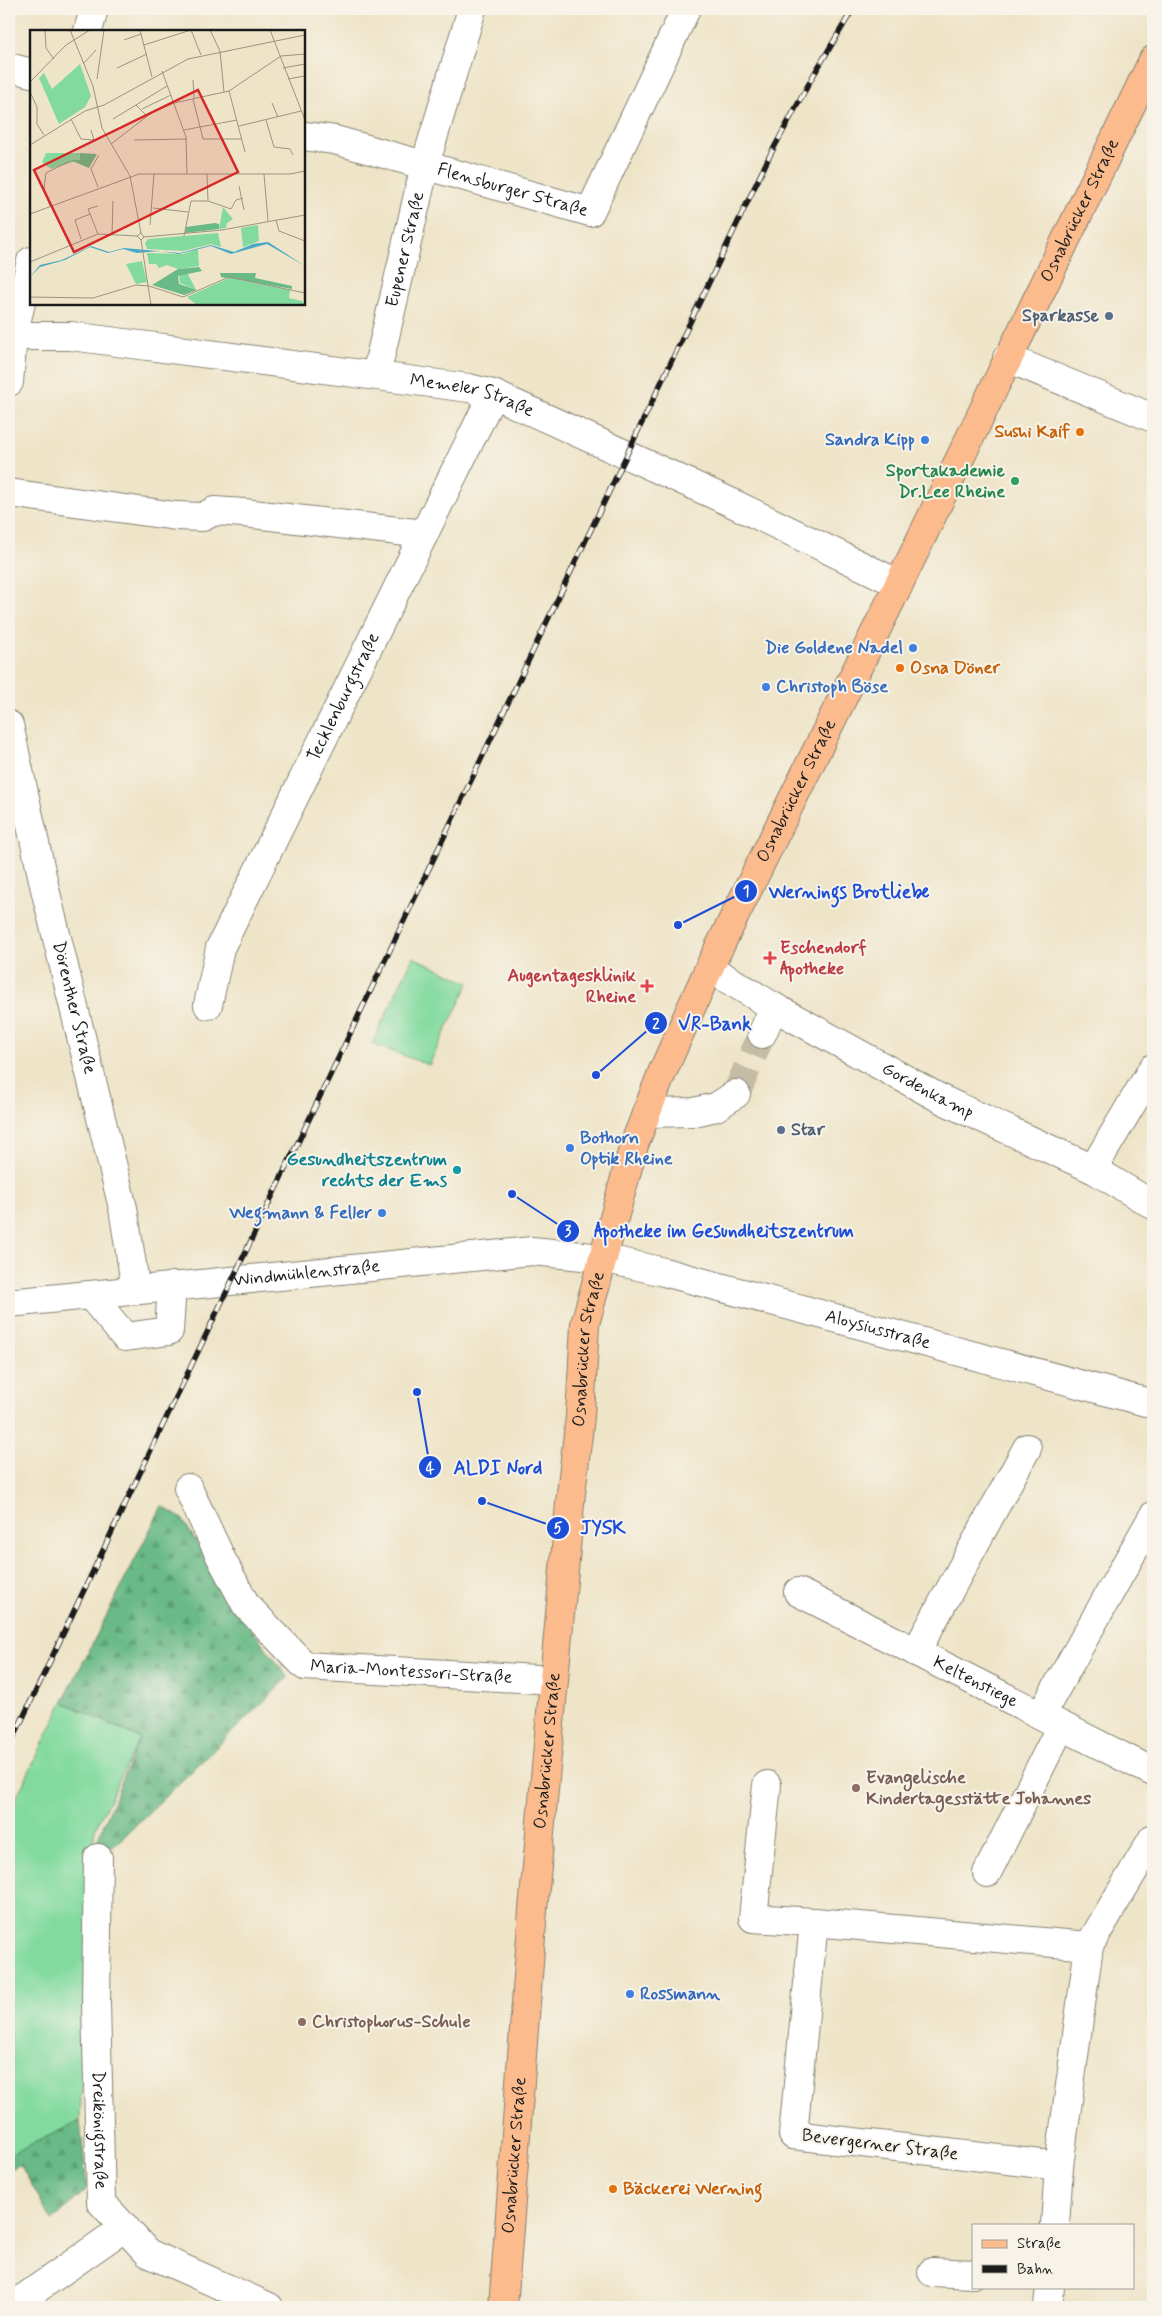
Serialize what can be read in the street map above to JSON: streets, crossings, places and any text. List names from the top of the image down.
{
  "streets": {
    "main road": ["Osnabrücker Straße"],
    "street": [
      "Flensburger Straße",
      "Eupener Straße",
      "Memeler Straße",
      "Tecklenburgstraße",
      "Dörenther Straße",
      "Gordenkamp",
      "Windmühlenstraße",
      "Aloysiusstraße",
      "Maria-Montessori-Straße",
      "Keltenstiege",
      "Dreikönigstraße",
      "Bevergerner Straße"
    ]
  },
  "crossings": [
    ["Flensburger Straße", "Eupener Straße"],
    ["Osnabrücker Straße", "Memeler Straße"],
    ["Osnabrücker Straße", "Gordenkamp"],
    ["Osnabrücker Straße", "Windmühlenstraße"],
    ["Osnabrücker Straße", "Aloysiusstraße"],
    ["Osnabrücker Straße", "Maria-Montessori-Straße"],
    ["Eupener Straße", "Memeler Straße"],
    ["Memeler Straße", "Tecklenburgstraße"],
    ["Dörenther Straße", "Windmühlenstraße"],
    ["Windmühlenstraße", "Aloysiusstraße"]
  ],
  "places": {
    "other": [
      "Sparkasse",
      "Sushi Kaif",
      "Sandra Kipp",
      "Sportakademie Dr.Lee Rheine",
      "Die Goldene Nadel",
      "Osna Döner",
      "Christoph Böse",
      "Wernings Brotliebe",
      "VR-Bank",
      "Star",
      "Bothorn Optik Rheine",
      "Gesundheitszentrum rechts der Ems",
      "Apotheke im Gesundheitszentrum",
      "Wegmann & Feller",
      "ALDI Nord",
      "JYSK",
      "Evangelische Kindertagesstätte Johannes",
      "Rossmann",
      "Christophorus-Schule",
      "Bäckerei Werning"
    ],
    "health": ["Eschendorf Apotheke", "Augentagesklinik Rheine"]
  },
  "legend": ["Straße", "Bahn"]
}
